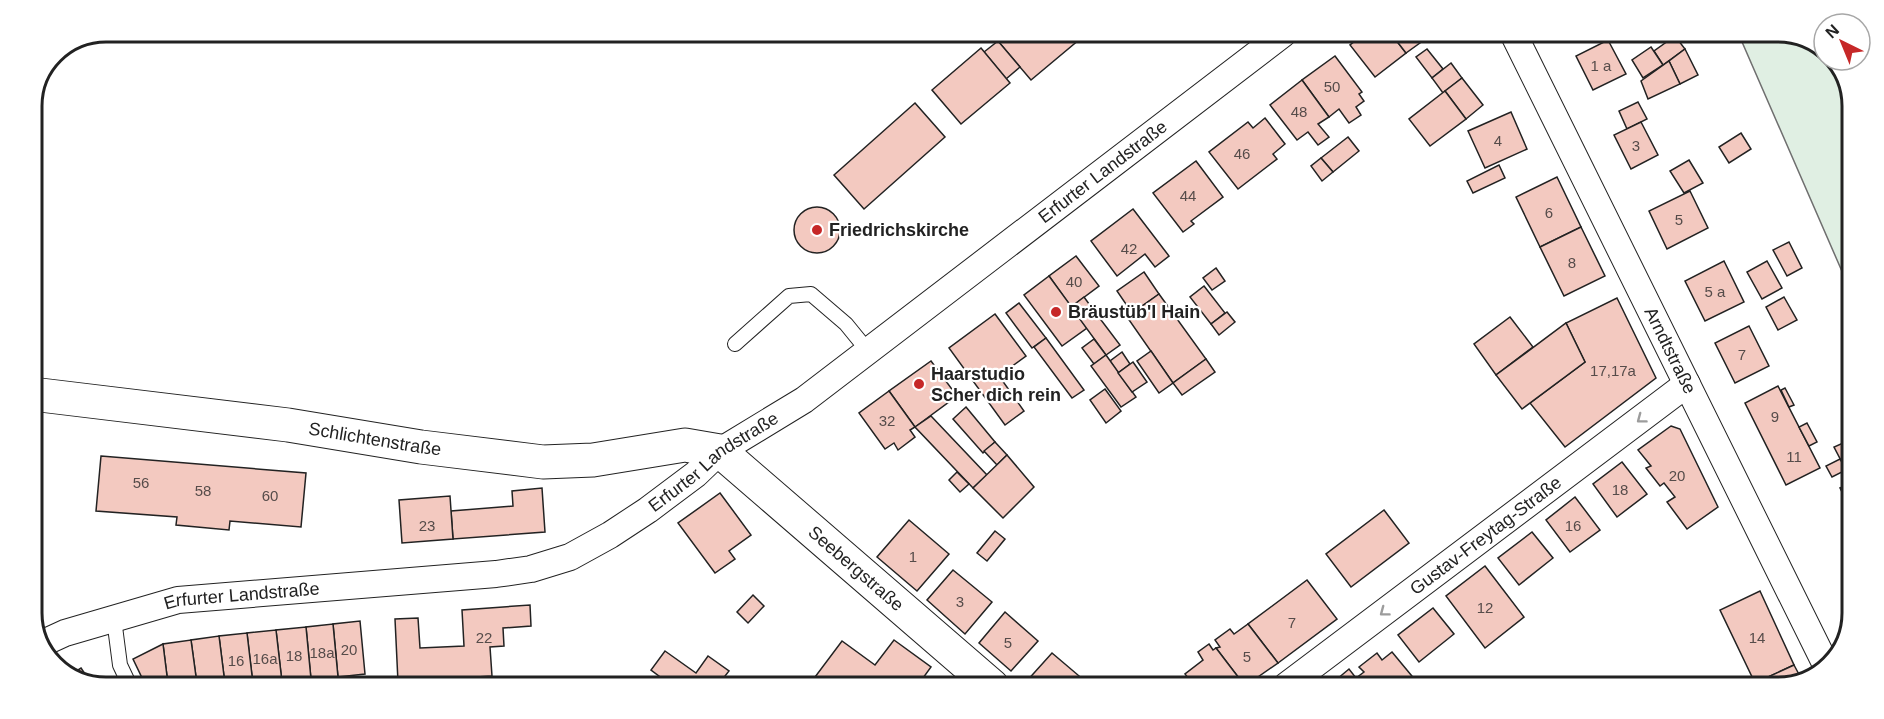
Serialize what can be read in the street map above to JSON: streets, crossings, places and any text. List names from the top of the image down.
{
  "streets": {
    "main road": ["Schlichtenstraße", "Seebergstraße"],
    "street": ["Erfurter Landstraße", "Arndtstraße", "Gustav-Freytag-Straße"]
  },
  "crossings": [
    ["Erfurter Landstraße", "Schlichtenstraße"],
    ["Erfurter Landstraße", "Seebergstraße"],
    ["Arndtstraße", "Gustav-Freytag-Straße"],
    ["Schlichtenstraße", "Seebergstraße"]
  ],
  "one_way": ["Gustav-Freytag-Straße"],
  "places": ["Friedrichskirche", "Bräustüb'l Hain", "Haarstudio Scher dich rein"],
  "house_numbers": [
    "1 a",
    "50",
    "48",
    "4",
    "3",
    "46",
    "44",
    "6",
    "5",
    "42",
    "8",
    "40",
    "5 a",
    "7",
    "17,17a",
    "9",
    "32",
    "11",
    "20",
    "56",
    "18",
    "58",
    "60",
    "23",
    "16",
    "1",
    "3",
    "12",
    "7",
    "22",
    "14",
    "5",
    "20",
    "18a",
    "18",
    "5",
    "16a",
    "16"
  ],
  "north": "top left"
}
